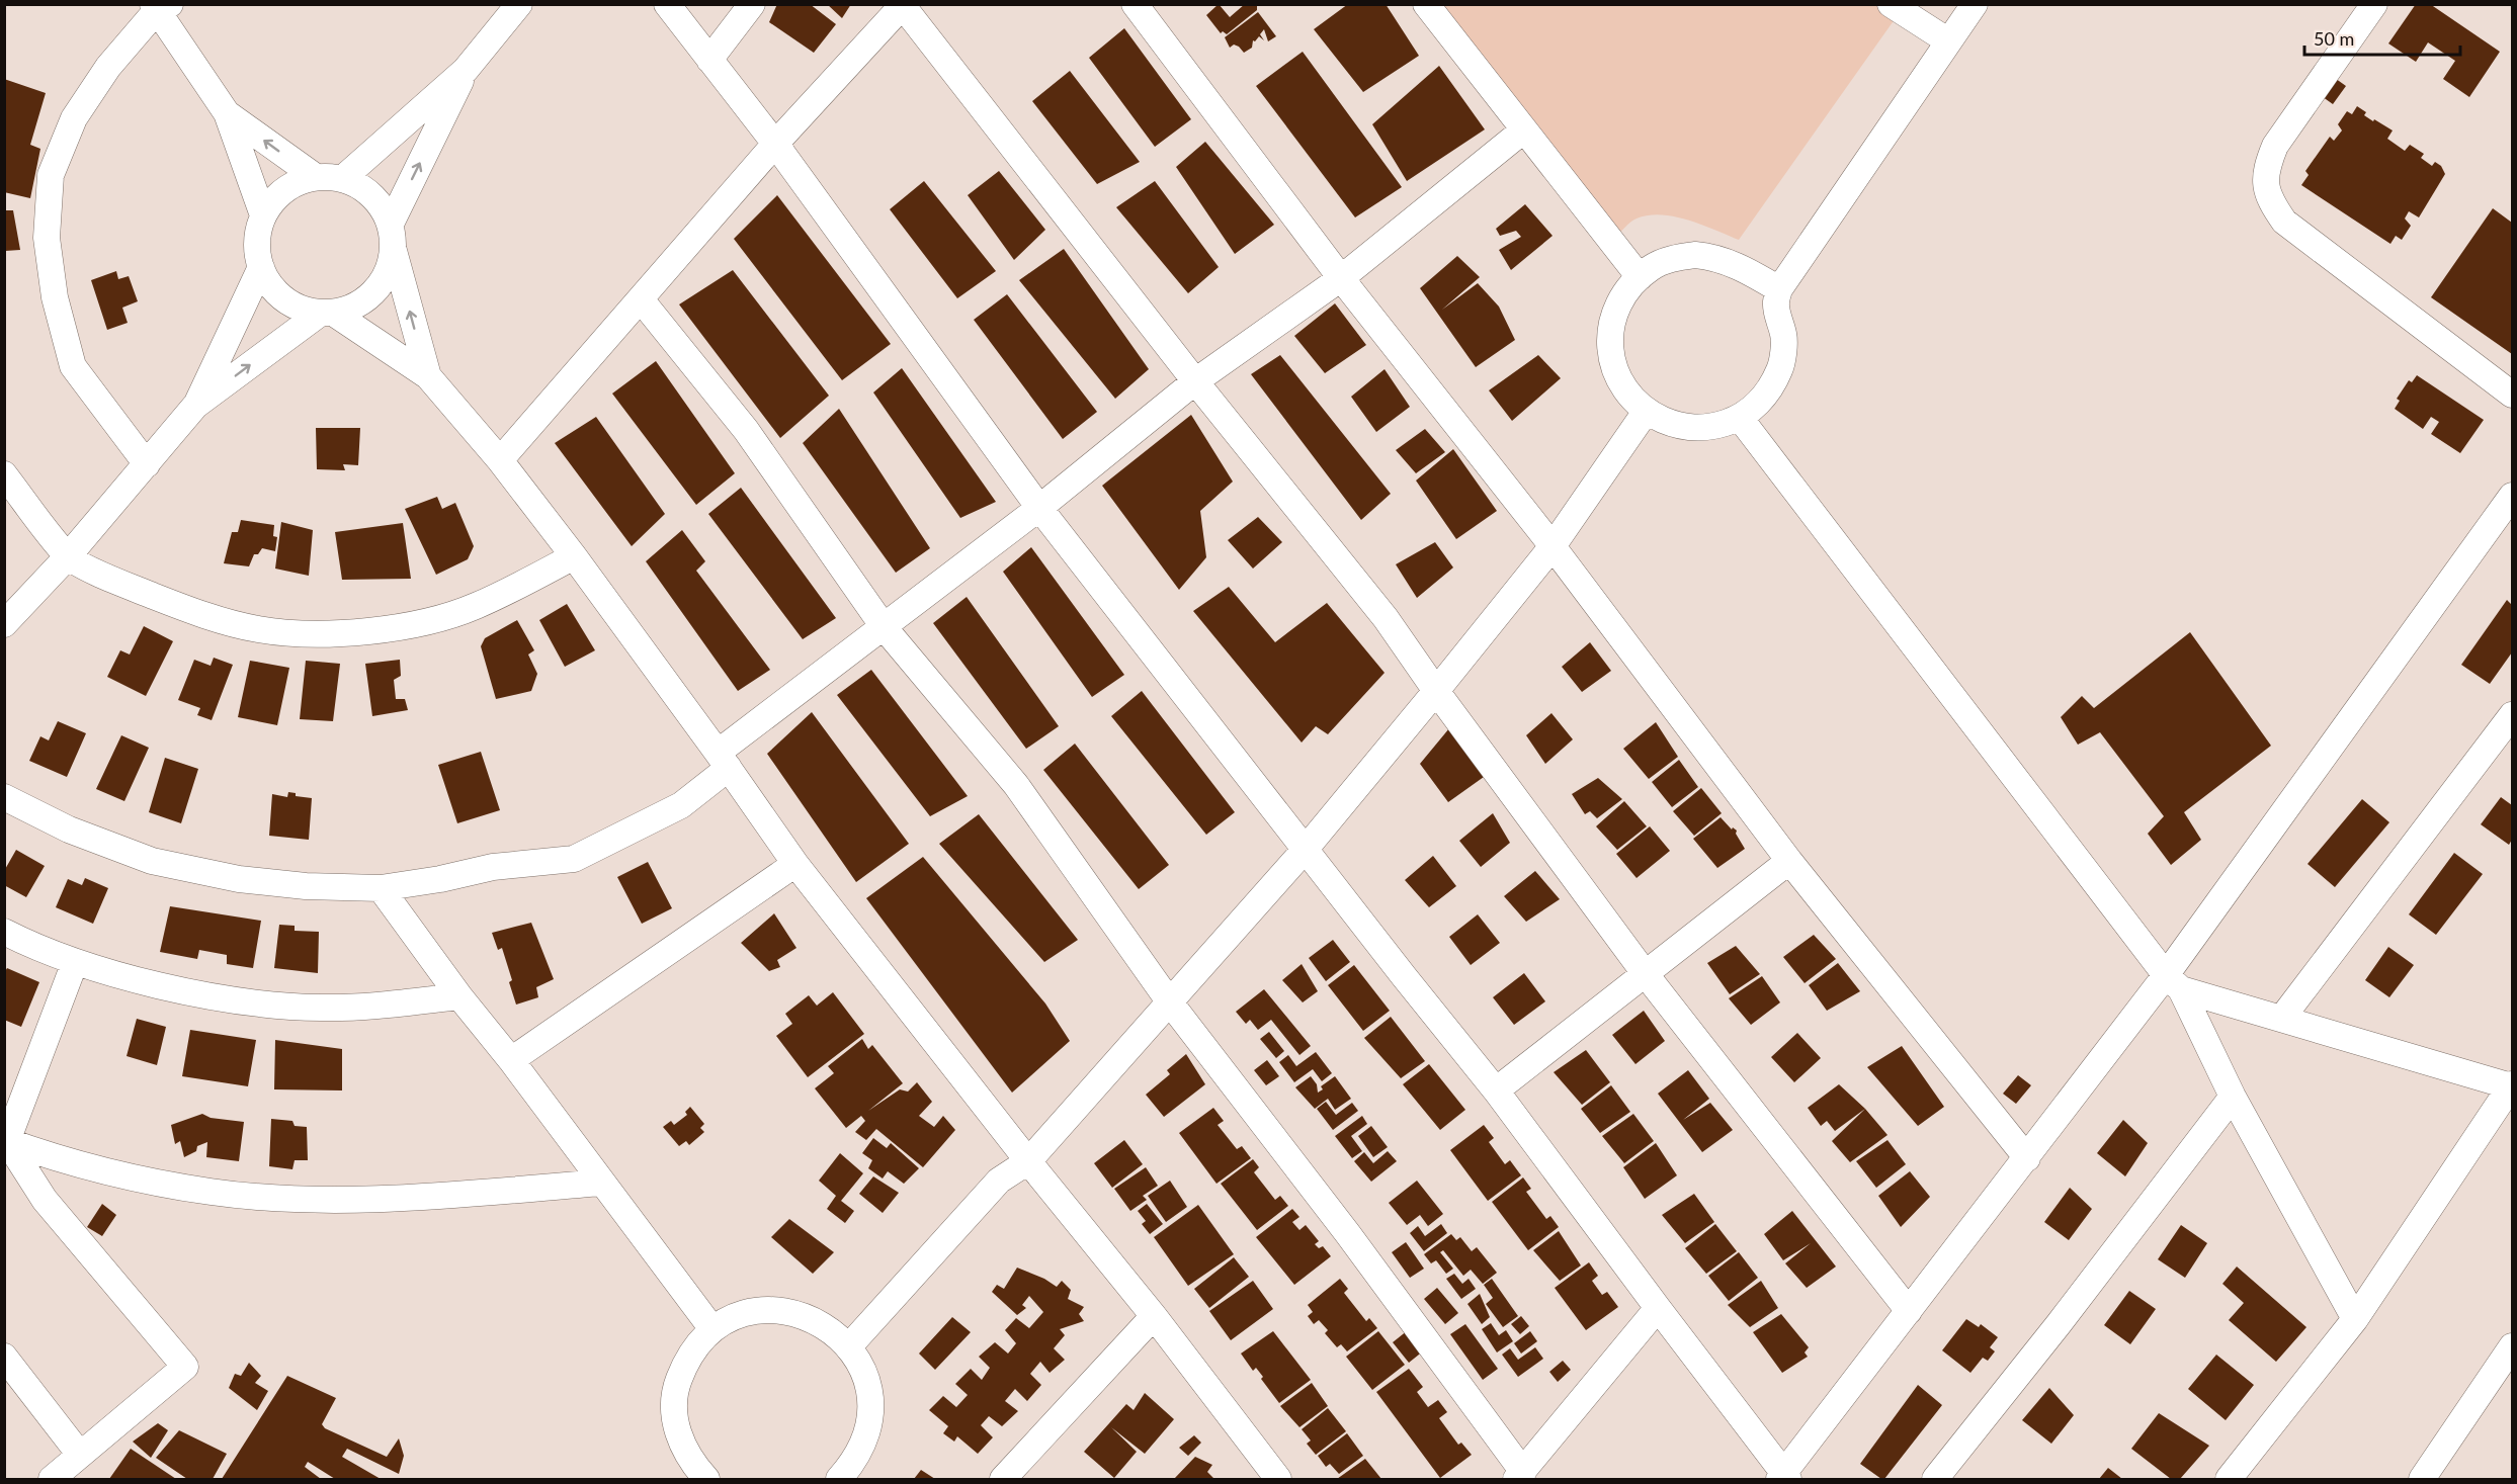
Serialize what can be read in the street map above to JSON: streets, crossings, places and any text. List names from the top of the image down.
{
  "scale_bar": "50 m"
}
